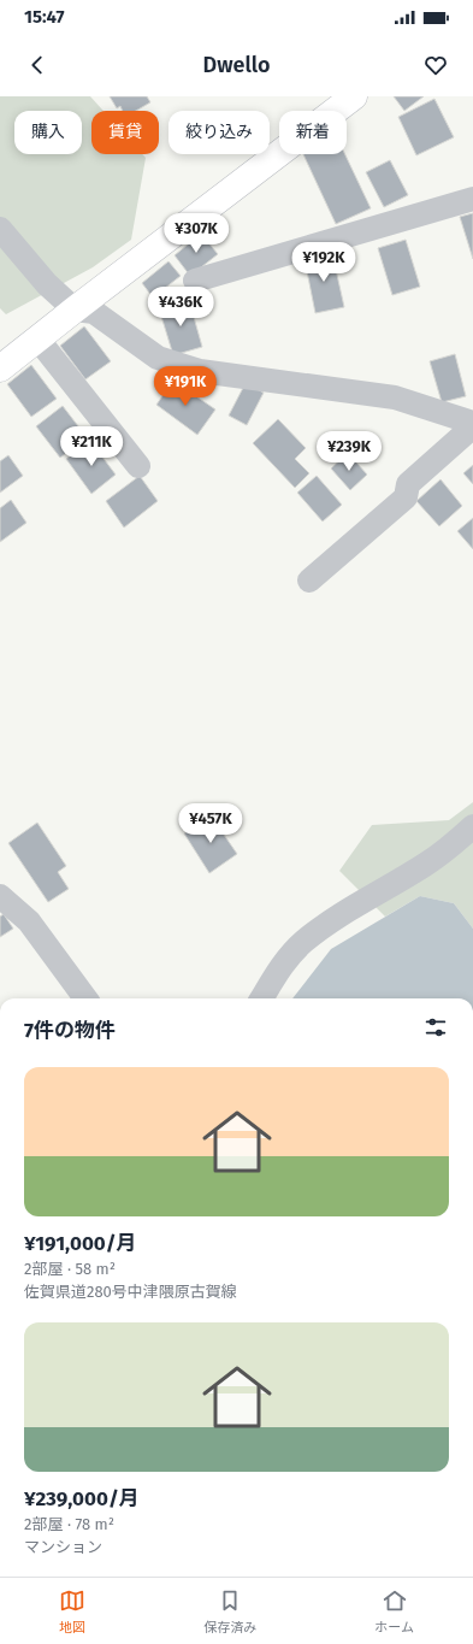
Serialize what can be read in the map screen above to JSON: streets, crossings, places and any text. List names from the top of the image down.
{
  "page": {
    "status": "15:47",
    "header": "Dwello",
    "chip": [
      "購入",
      "賃貸",
      "絞り込み",
      "新着"
    ],
    "price": [
      "¥307K",
      "¥192K",
      "¥436K",
      "¥191K",
      "¥211K",
      "¥239K",
      "¥457K"
    ],
    "heading": "7件の物件",
    "list": [
      {
        "name": "¥191,000/月",
        "note": "2部屋 · 58 m² · 佐賀県道280号中津隈原古賀線"
      },
      {
        "name": "¥239,000/月",
        "note": "2部屋 · 78 m² · マンション"
      }
    ],
    "tabs": ["地図", "保存済み", "ホーム"]
  }
}
